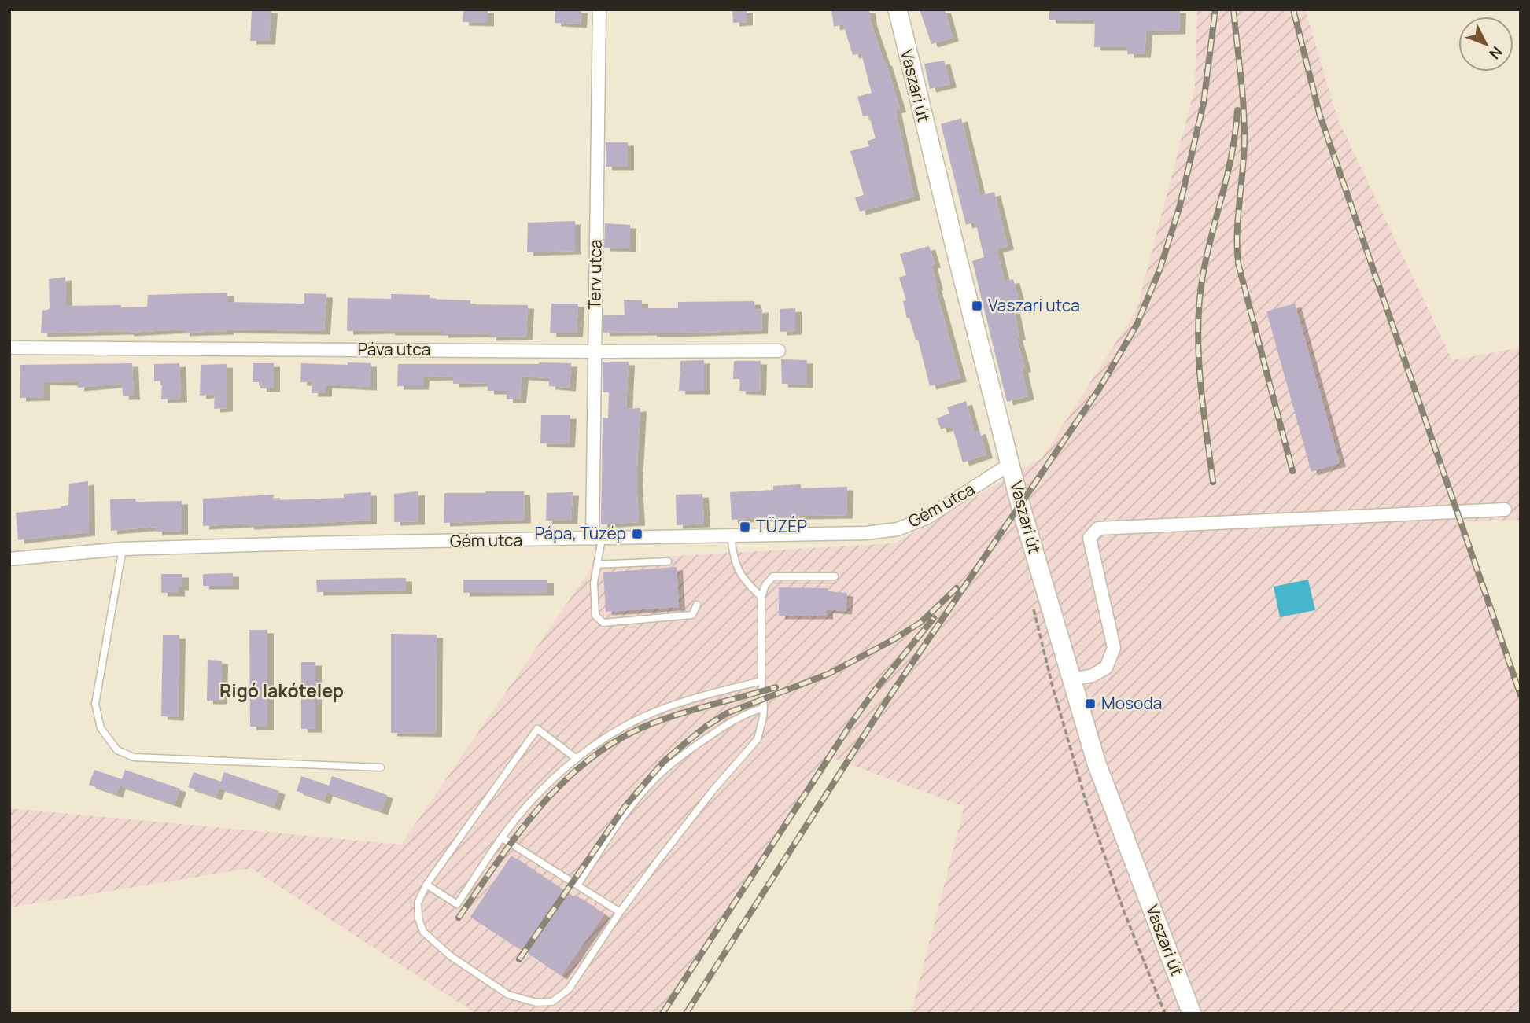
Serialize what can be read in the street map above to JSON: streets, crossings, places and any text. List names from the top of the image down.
{
  "streets": {
    "main road": ["Vaszari út"],
    "street": ["Terv utca", "Páva utca", "Gém utca"]
  },
  "crossings": [
    ["Vaszari út", "Gém utca"],
    ["Terv utca", "Páva utca"],
    ["Terv utca", "Gém utca"]
  ],
  "districts": ["Rigó lakótelep"],
  "places": {
    "transit": [
      "Vaszari utca",
      "TÜZÉP",
      "Pápa, Tüzép",
      "Mosoda"
    ]
  },
  "north": "bottom right"
}
